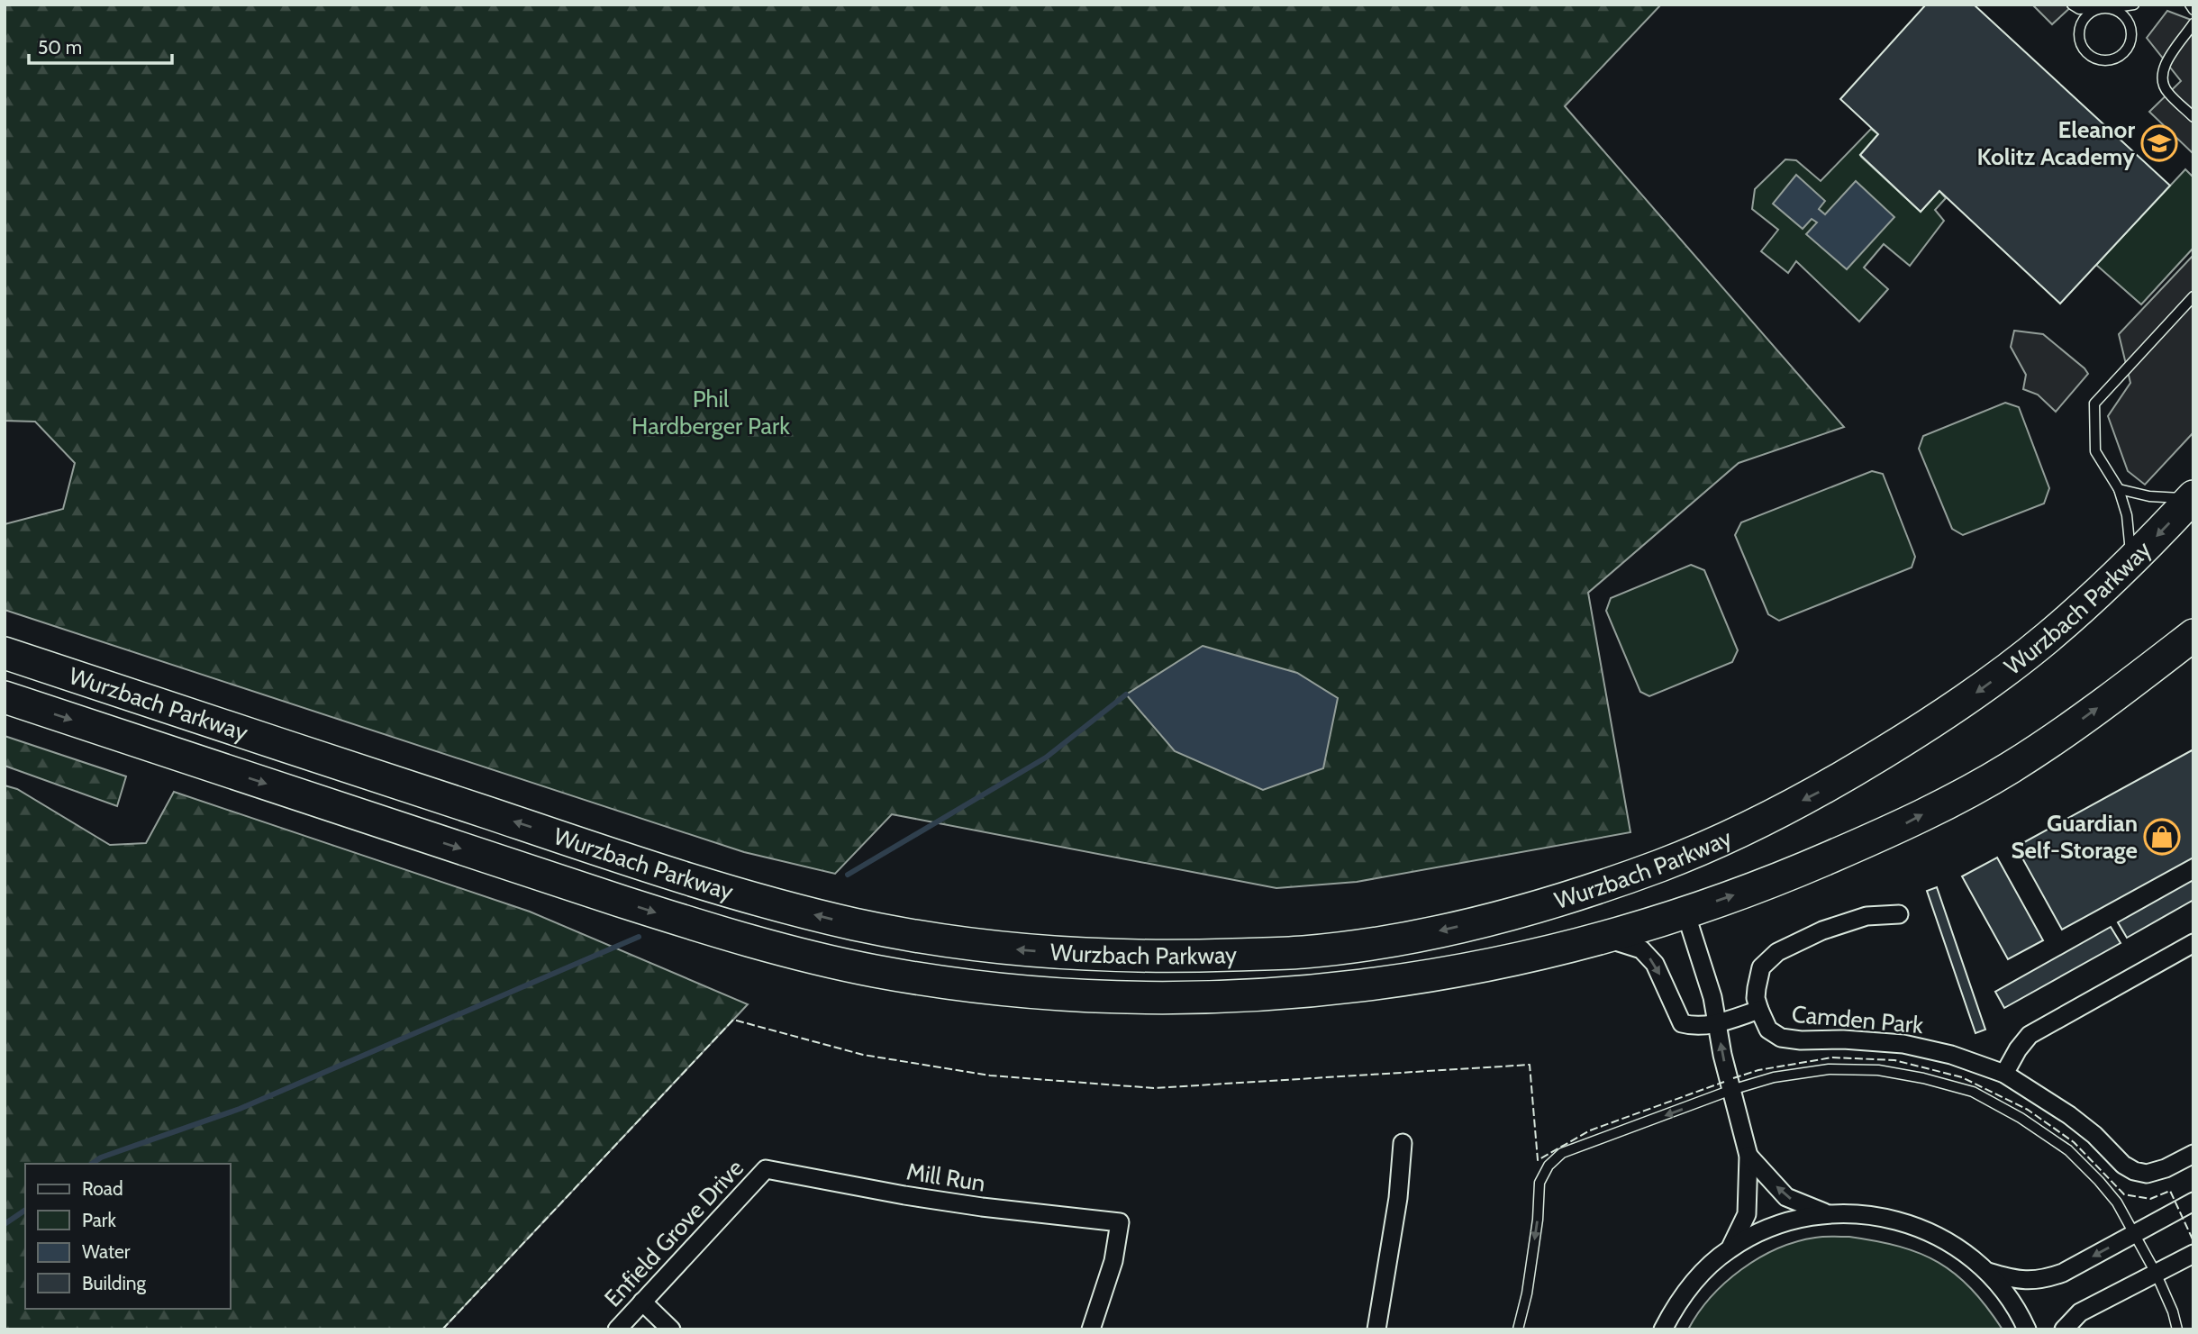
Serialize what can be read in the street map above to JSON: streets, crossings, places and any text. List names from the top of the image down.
{
  "streets": {
    "highway": ["Wurzbach Parkway"],
    "street": ["Camden Park", "Mill Run", "Enfield Grove Drive"]
  },
  "crossings": [
    ["Wurzbach Parkway", "Camden Park"],
    ["Mill Run", "Enfield Grove Drive"]
  ],
  "parks": ["Phil Hardberger Park"],
  "places": {
    "school or university": ["Eleanor Kolitz Academy"],
    "shop": ["Guardian Self-Storage"]
  },
  "legend": [
    "Road",
    "Park",
    "Water",
    "Building"
  ],
  "scale_bar": "50 m"
}
